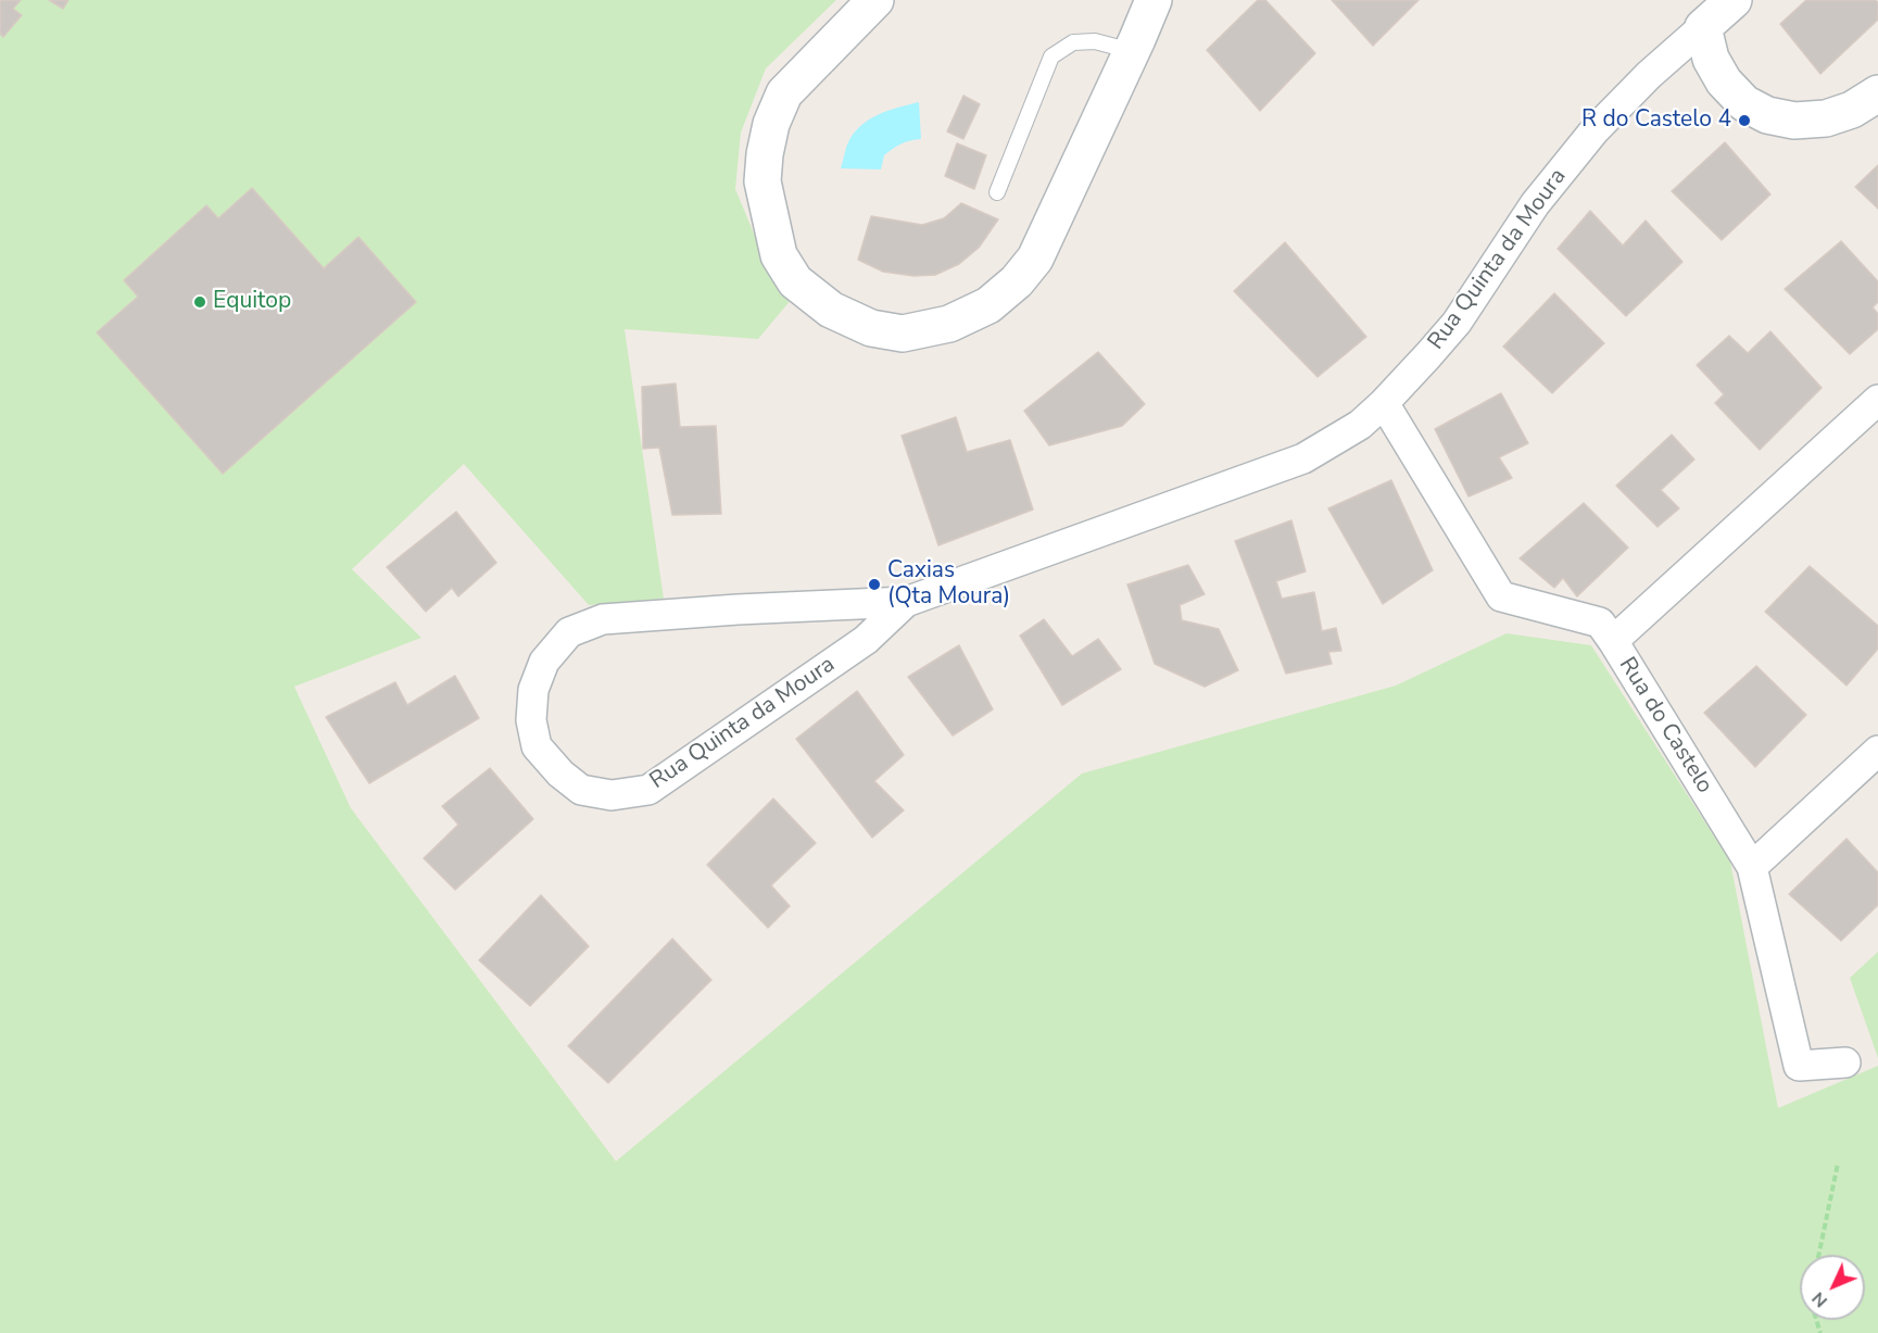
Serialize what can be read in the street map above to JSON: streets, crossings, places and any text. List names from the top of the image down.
{
  "streets": {
    "street": ["Rua Quinta da Moura", "Rua do Castelo"]
  },
  "places": ["R do Castelo 4", "Equitop", "Caxias (Qta Moura)"],
  "north": "bottom left"
}
